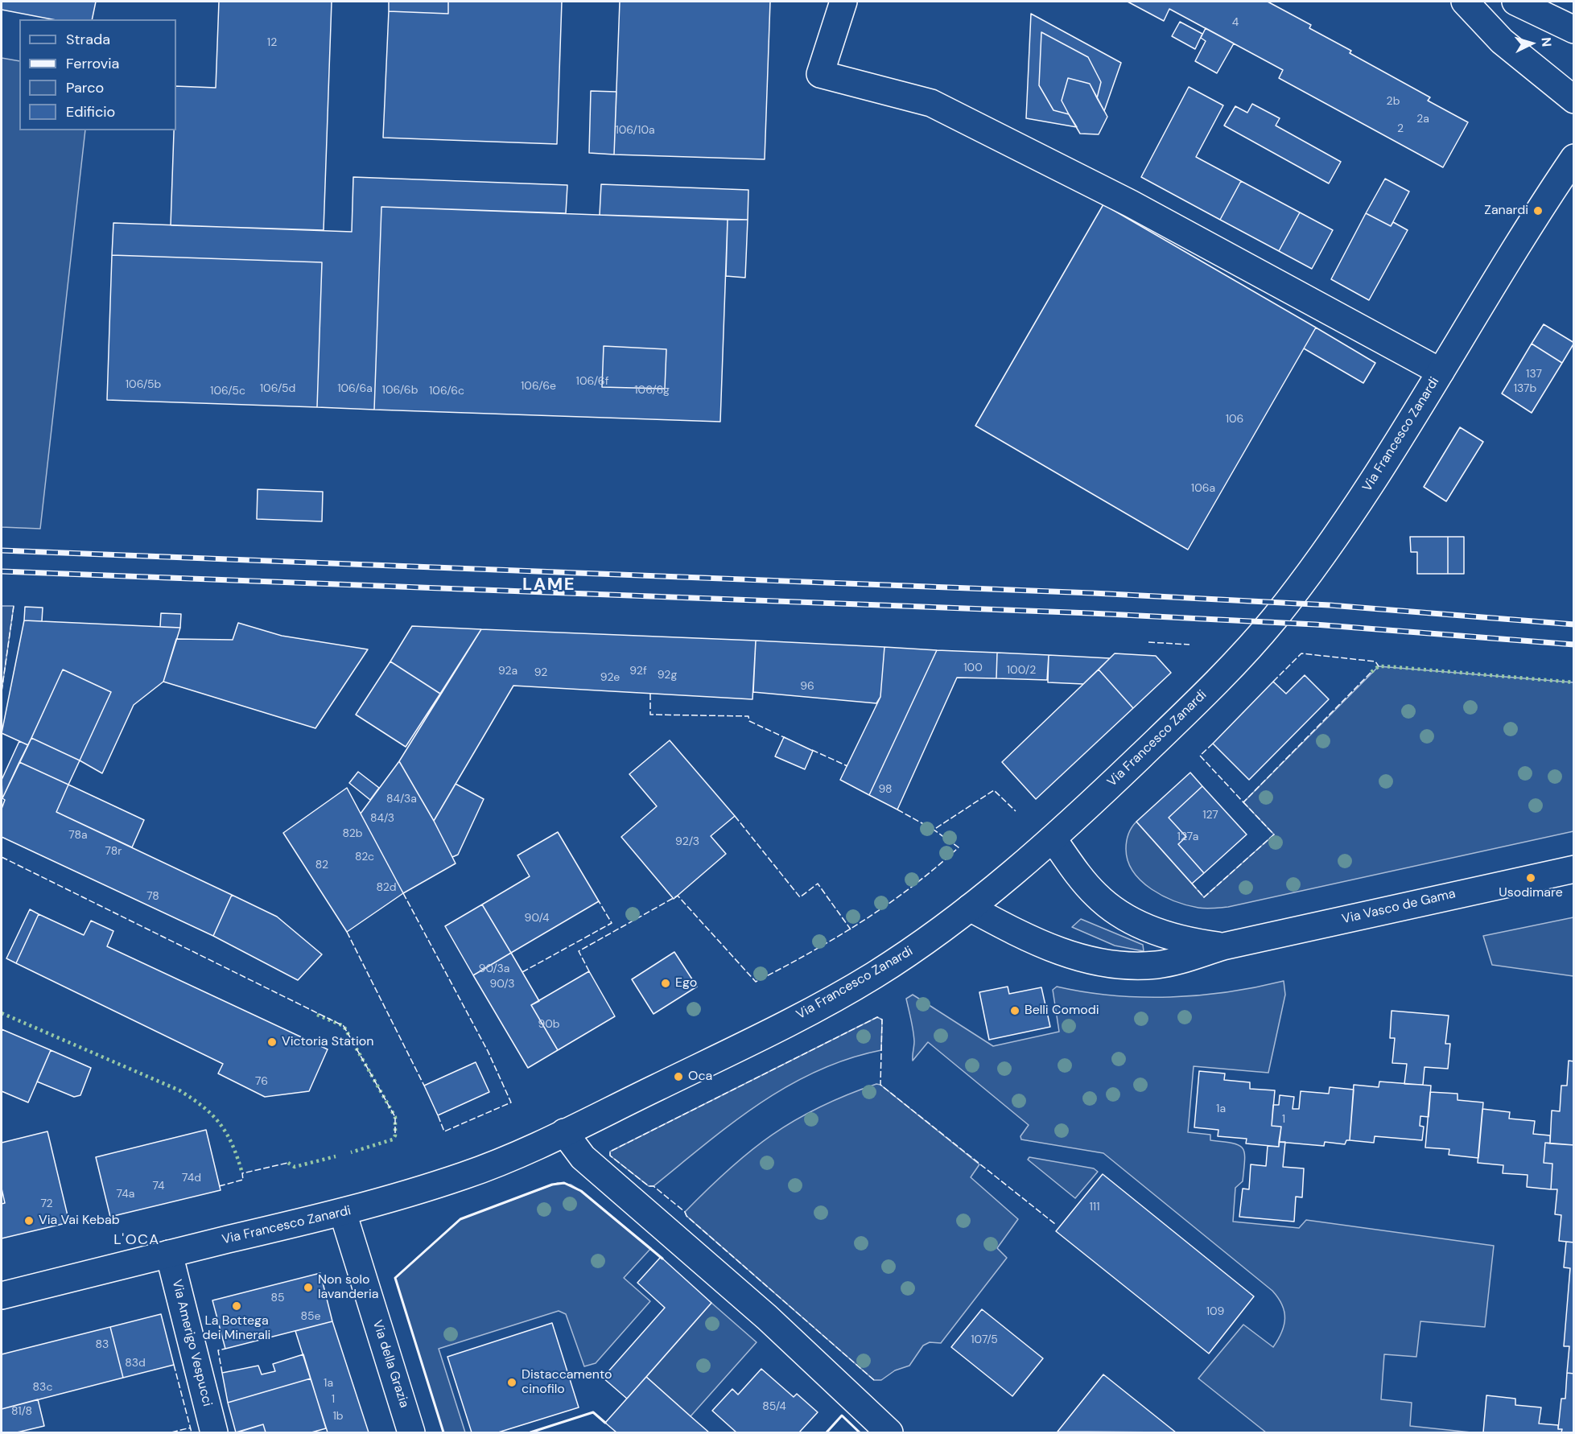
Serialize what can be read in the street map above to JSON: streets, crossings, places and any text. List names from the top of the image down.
{
  "streets": {
    "main road": [
      "Via Francesco Zanardi",
      "Via Vasco de Gama",
      "Via Amerigo Vespucci",
      "Via della Grazia"
    ]
  },
  "crossings": [
    ["Via Francesco Zanardi", "Via Vasco de Gama"],
    ["Via Francesco Zanardi", "Via Amerigo Vespucci"],
    ["Via Francesco Zanardi", "Via della Grazia"]
  ],
  "districts": ["LAME", "L'OCA"],
  "places": [
    "Zanardi",
    "Usodimare",
    "Ego",
    "Belli Comodi",
    "Victoria Station",
    "Oca",
    "Via Vai Kebab",
    "Non solo lavanderia",
    "La Bottega dei Minerali",
    "Distaccamento cinofilo"
  ],
  "house_numbers": [
    "4",
    "12",
    "2b",
    "2a",
    "2",
    "106/10a",
    "137",
    "106/6f",
    "106/5b",
    "106/6e",
    "106/5d",
    "106/6a",
    "137b",
    "106/6b",
    "106/6g",
    "106/5c",
    "106/6c",
    "106",
    "106a",
    "100",
    "100/2",
    "92a",
    "92f",
    "92",
    "92g",
    "92e",
    "96",
    "98",
    "84/3a",
    "127",
    "84/3",
    "82b",
    "78a",
    "127a",
    "92/3",
    "78r",
    "82c",
    "82",
    "82d",
    "78",
    "90/4",
    "90/3a",
    "90/3",
    "90b",
    "76",
    "1a",
    "1",
    "74d",
    "74",
    "74a",
    "72",
    "111",
    "85",
    "109",
    "85e",
    "107/5",
    "83",
    "83d",
    "1a",
    "83c",
    "1",
    "85/4",
    "81/8",
    "1b"
  ],
  "legend": [
    "Strada",
    "Ferrovia",
    "Parco",
    "Edificio"
  ],
  "north": "right"
}
